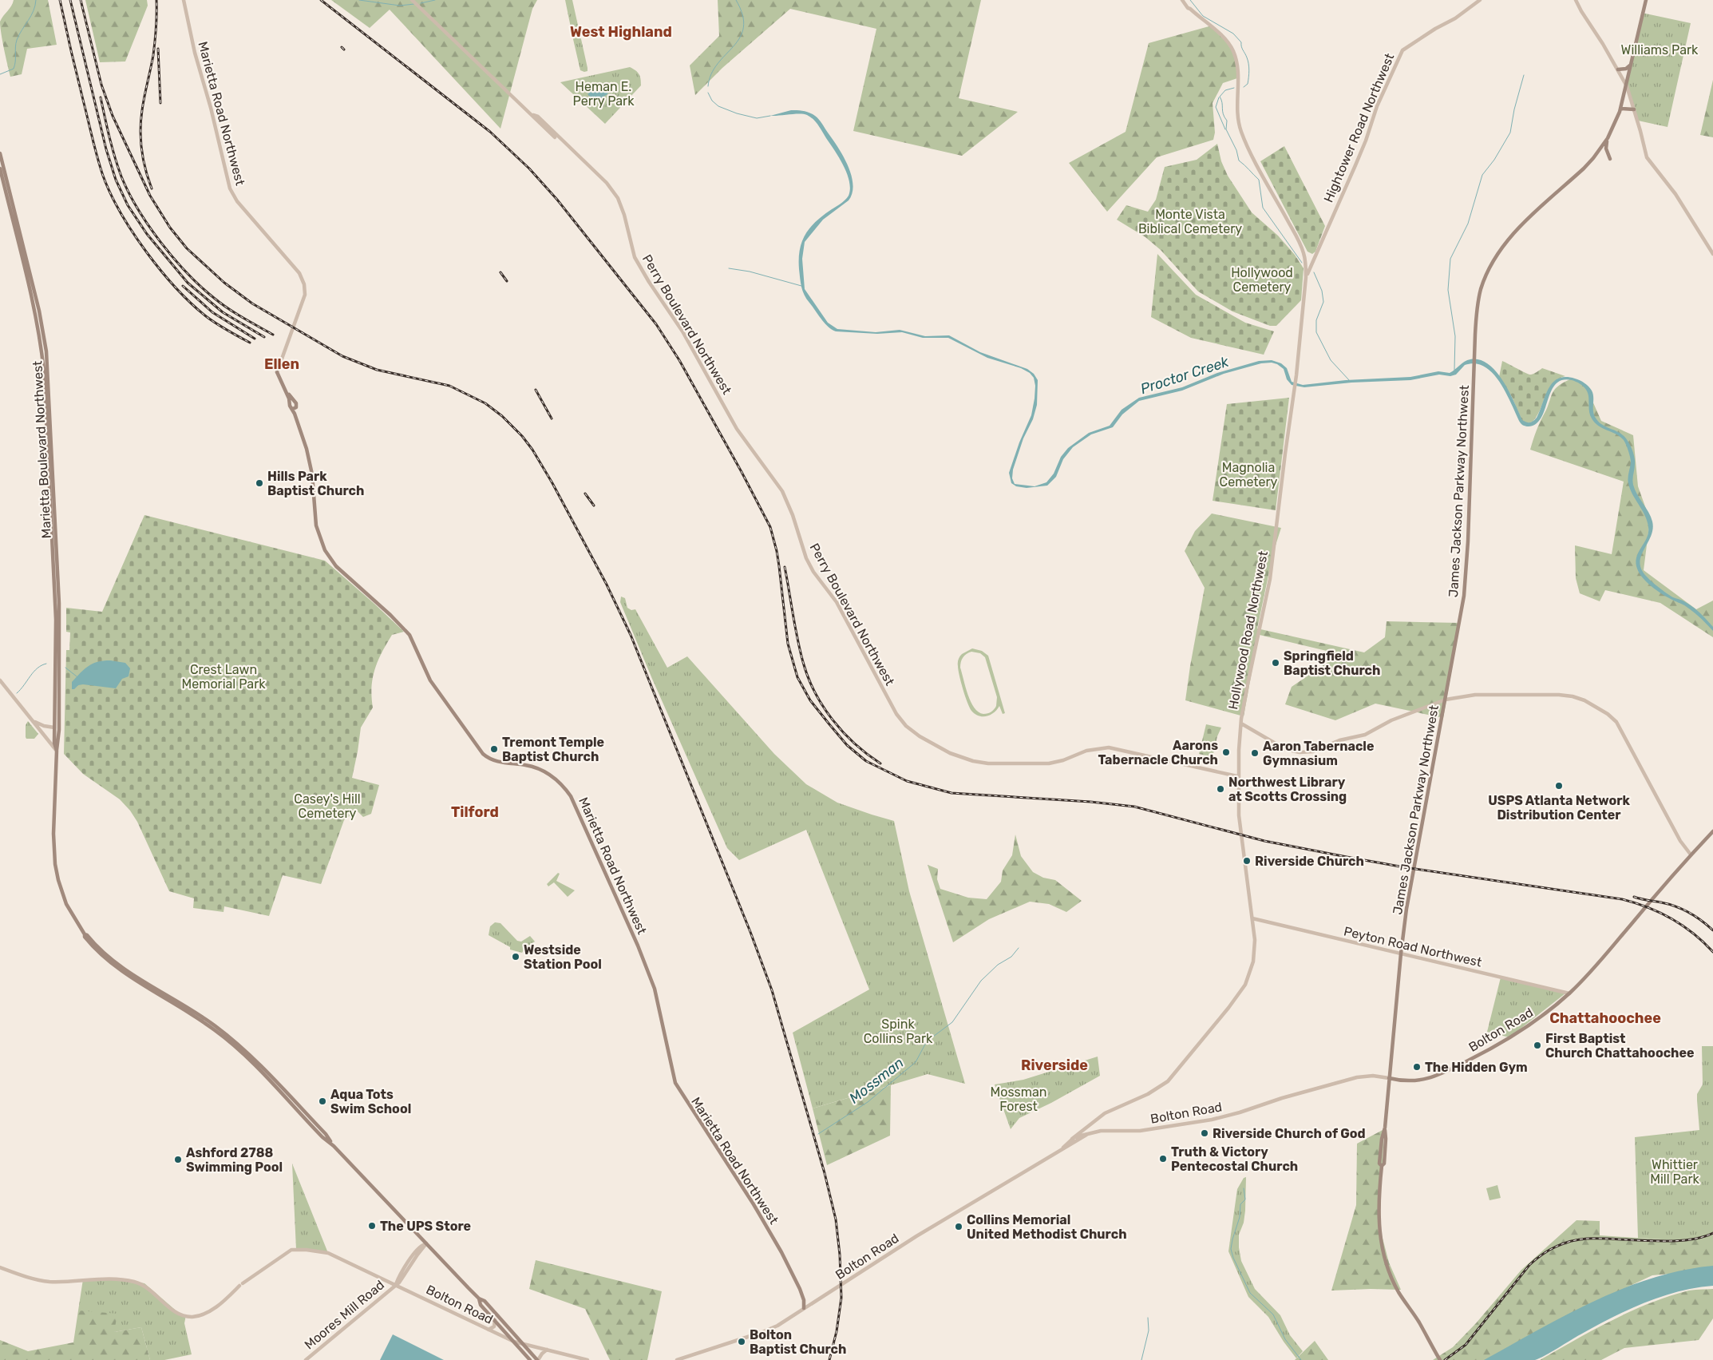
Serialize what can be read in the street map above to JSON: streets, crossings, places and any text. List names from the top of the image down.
{
  "streets": {
    "main road": [
      "Marietta Road Northwest",
      "Marietta Boulevard Northwest",
      "James Jackson Parkway Northwest",
      "Bolton Road"
    ],
    "street": [
      "Hightower Road Northwest",
      "Perry Boulevard Northwest",
      "Hollywood Road Northwest",
      "Peyton Road Northwest",
      "Moores Mill Road"
    ]
  },
  "crossings": [
    ["Marietta Road Northwest", "Bolton Road"],
    ["Hightower Road Northwest", "Hollywood Road Northwest"],
    ["Perry Boulevard Northwest", "Hollywood Road Northwest"],
    ["James Jackson Parkway Northwest", "Peyton Road Northwest"],
    ["James Jackson Parkway Northwest", "Bolton Road"],
    ["Hollywood Road Northwest", "Peyton Road Northwest"],
    ["Hollywood Road Northwest", "Bolton Road"],
    ["Peyton Road Northwest", "Bolton Road"],
    ["Bolton Road", "Moores Mill Road"]
  ],
  "districts": [
    "West Highland",
    "Ellen",
    "Tilford",
    "Chattahoochee",
    "Riverside"
  ],
  "water": ["Proctor Creek", "Mossman"],
  "parks": [
    "Williams Park",
    "Heman E. Perry Park",
    "Monte Vista Biblical Cemetery",
    "Hollywood Cemetery",
    "Magnolia Cemetery",
    "Crest Lawn Memorial Park",
    "Casey's Hill Cemetery",
    "Spink Collins Park",
    "Mossman Forest",
    "Whittier Mill Park"
  ],
  "places": [
    "Hills Park Baptist Church",
    "Springfield Baptist Church",
    "Tremont Temple Baptist Church",
    "Aarons Tabernacle Church",
    "Aaron Tabernacle Gymnasium",
    "USPS Atlanta Network Distribution Center",
    "Northwest Library at Scotts Crossing",
    "Riverside Church",
    "Westside Station Pool",
    "First Baptist Church Chattahoochee",
    "The Hidden Gym",
    "Aqua Tots Swim School",
    "Riverside Church of God",
    "Truth & Victory Pentecostal Church",
    "Ashford 2788 Swimming Pool",
    "The UPS Store",
    "Collins Memorial United Methodist Church",
    "Bolton Baptist Church"
  ]
}
